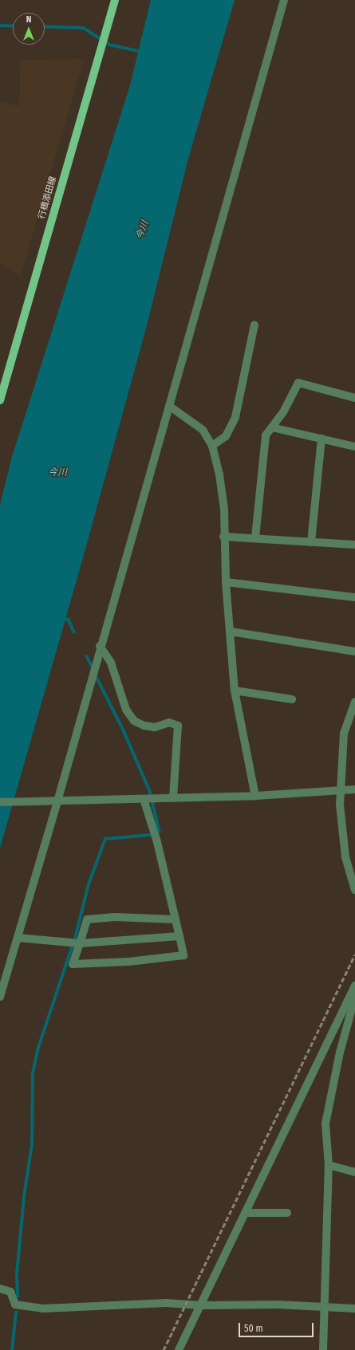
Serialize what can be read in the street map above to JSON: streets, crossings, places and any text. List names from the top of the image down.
{
  "streets": {
    "main road": ["行橋添田線"]
  },
  "water": ["今川"],
  "scale_bar": "50 m",
  "north": "top"
}
